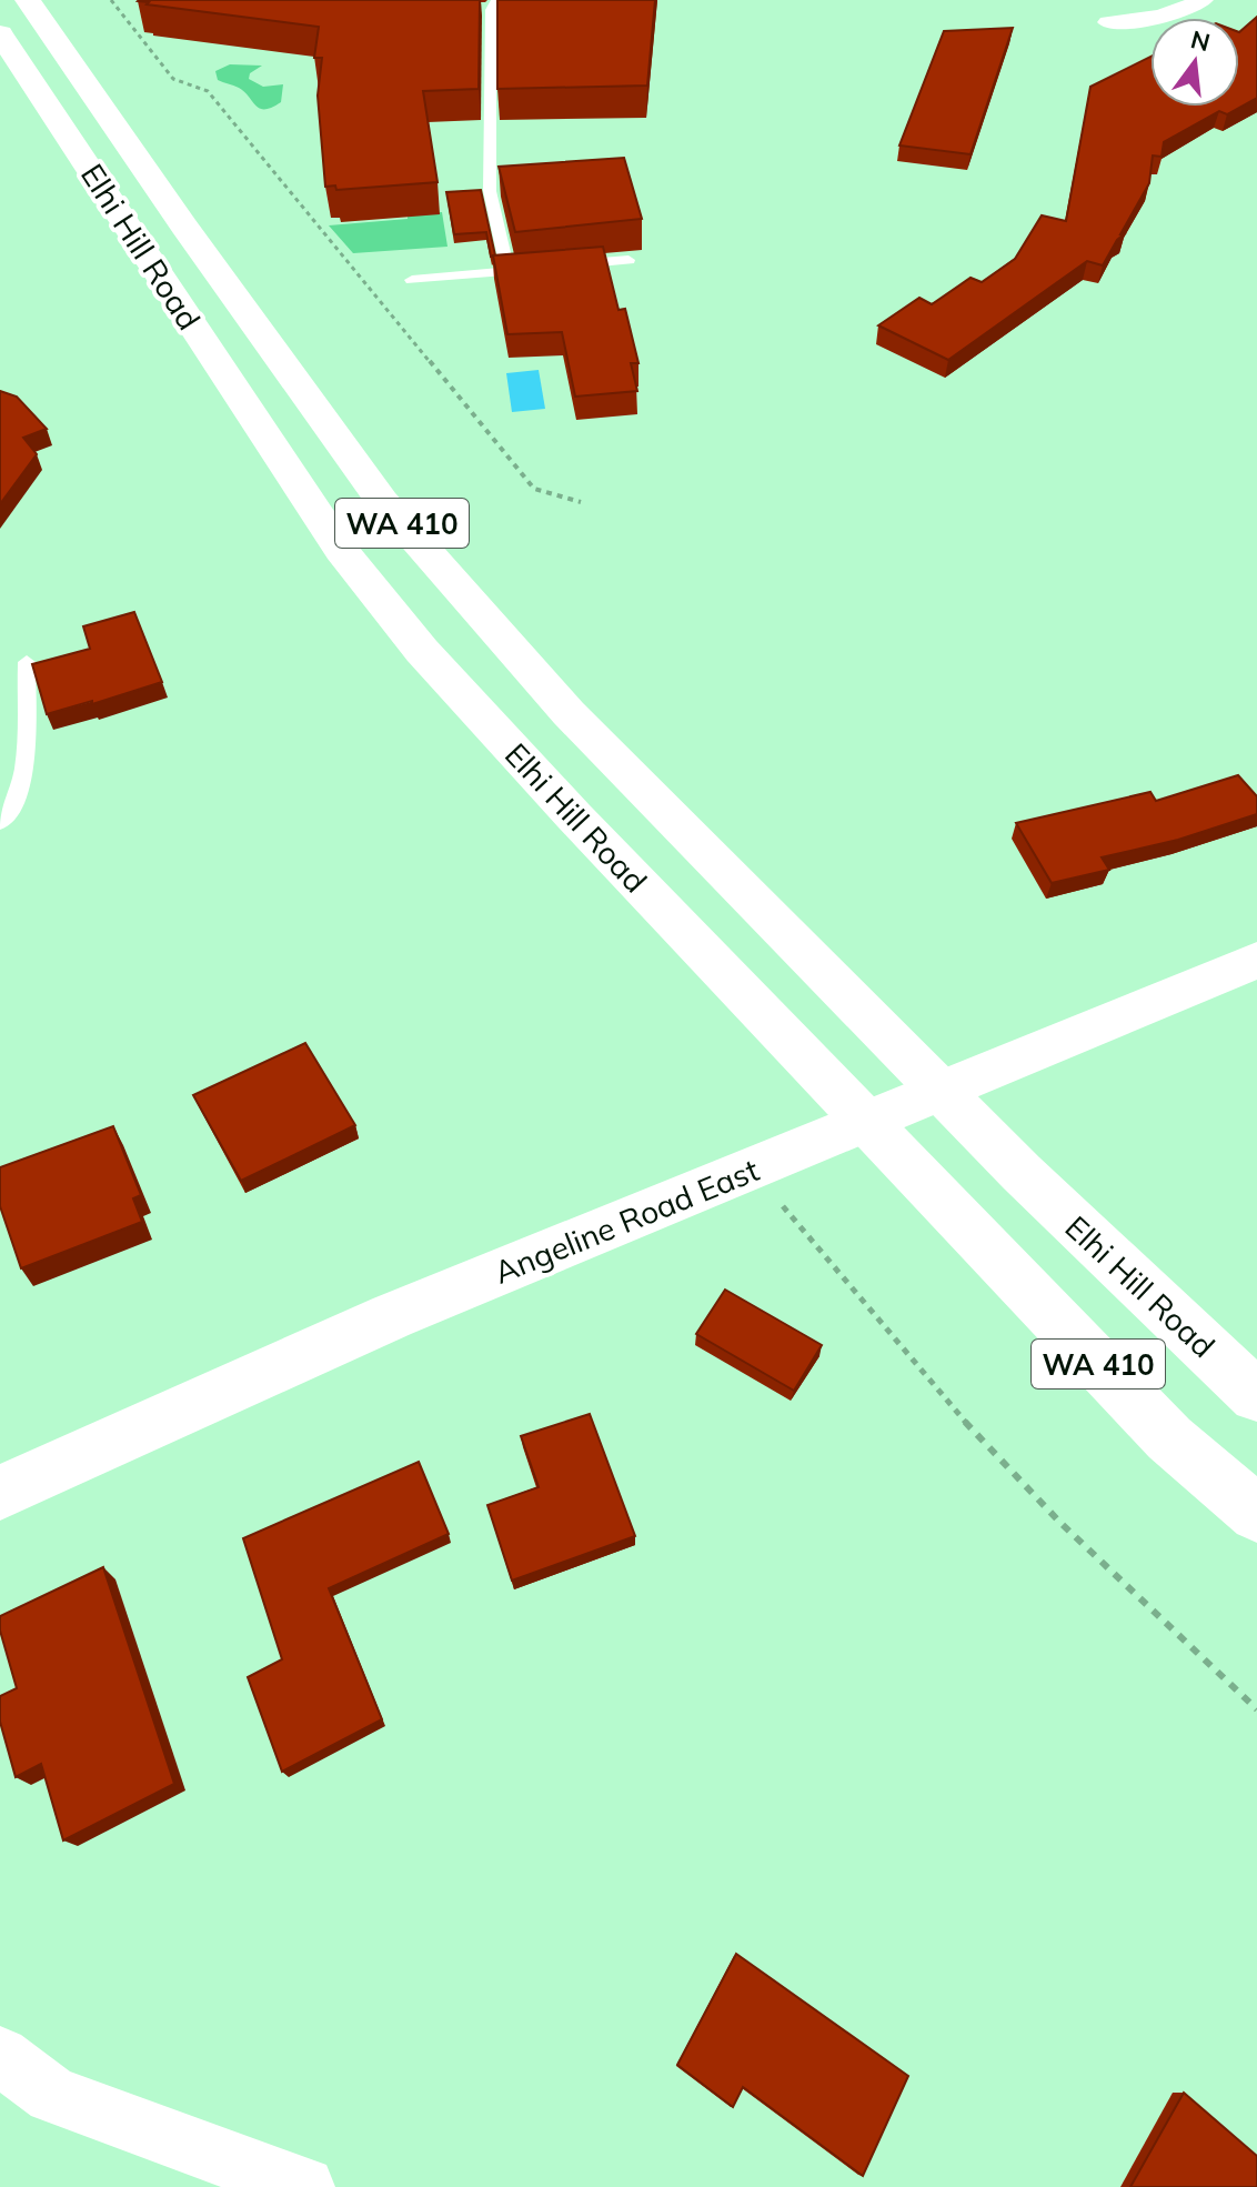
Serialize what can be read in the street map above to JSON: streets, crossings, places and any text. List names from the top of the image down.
{
  "streets": {
    "main road": ["Elhi Hill Road", "WA 410", "Angeline Road East"]
  },
  "north": "top"
}
